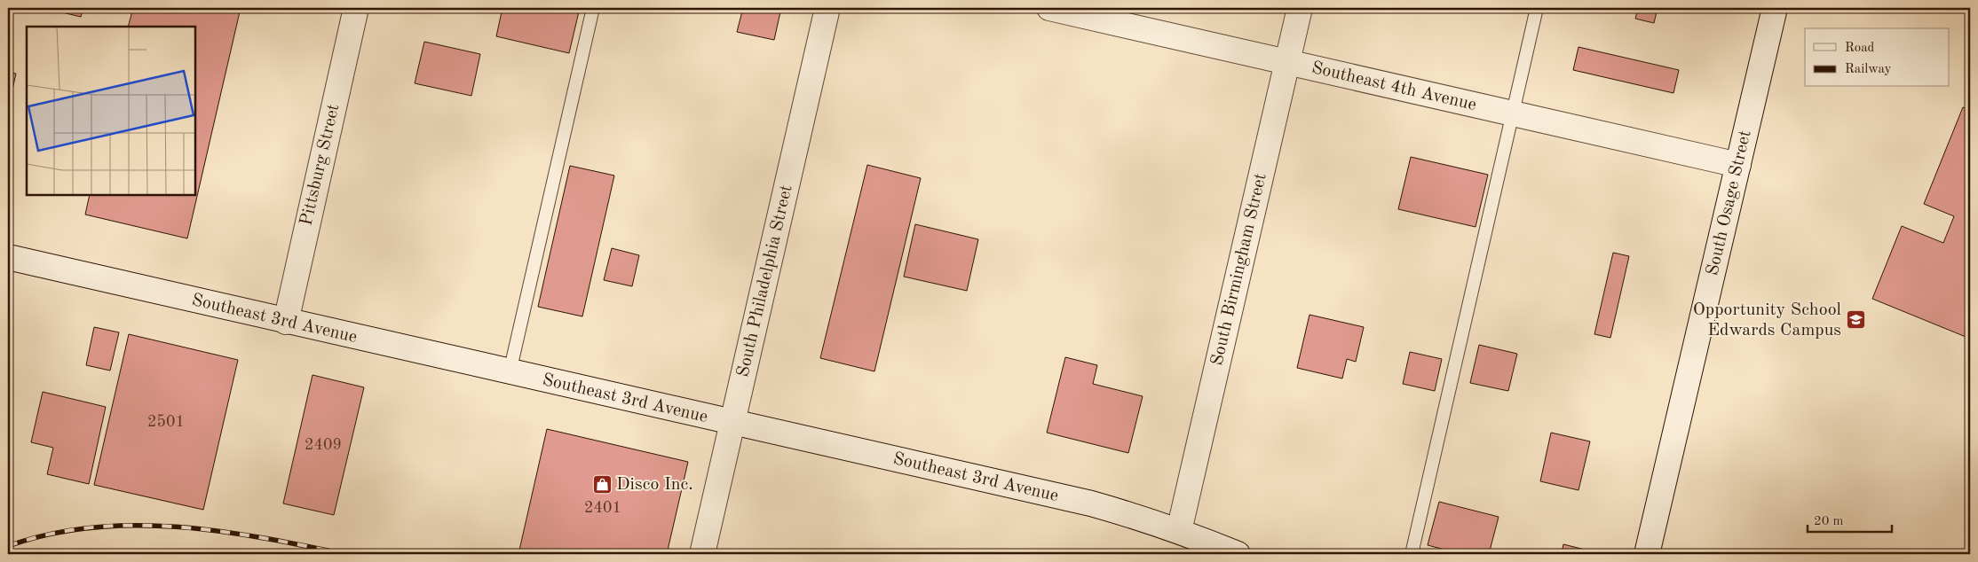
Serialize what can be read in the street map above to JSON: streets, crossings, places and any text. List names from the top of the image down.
{
  "streets": {
    "street": [
      "Southeast 4th Avenue",
      "Pittsburg Street",
      "South Osage Street",
      "South Birmingham Street",
      "South Philadelphia Street",
      "Southeast 3rd Avenue"
    ]
  },
  "crossings": [
    ["Southeast 4th Avenue", "South Osage Street"],
    ["Southeast 4th Avenue", "South Birmingham Street"],
    ["Pittsburg Street", "Southeast 3rd Avenue"],
    ["South Birmingham Street", "Southeast 3rd Avenue"],
    ["South Philadelphia Street", "Southeast 3rd Avenue"]
  ],
  "places": {
    "school or university": ["Opportunity School Edwards Campus"],
    "shop": ["Disco Inc."]
  },
  "house_numbers": ["2501", "2409", "2401"],
  "legend": ["Road", "Railway"],
  "scale_bar": "20 m"
}
